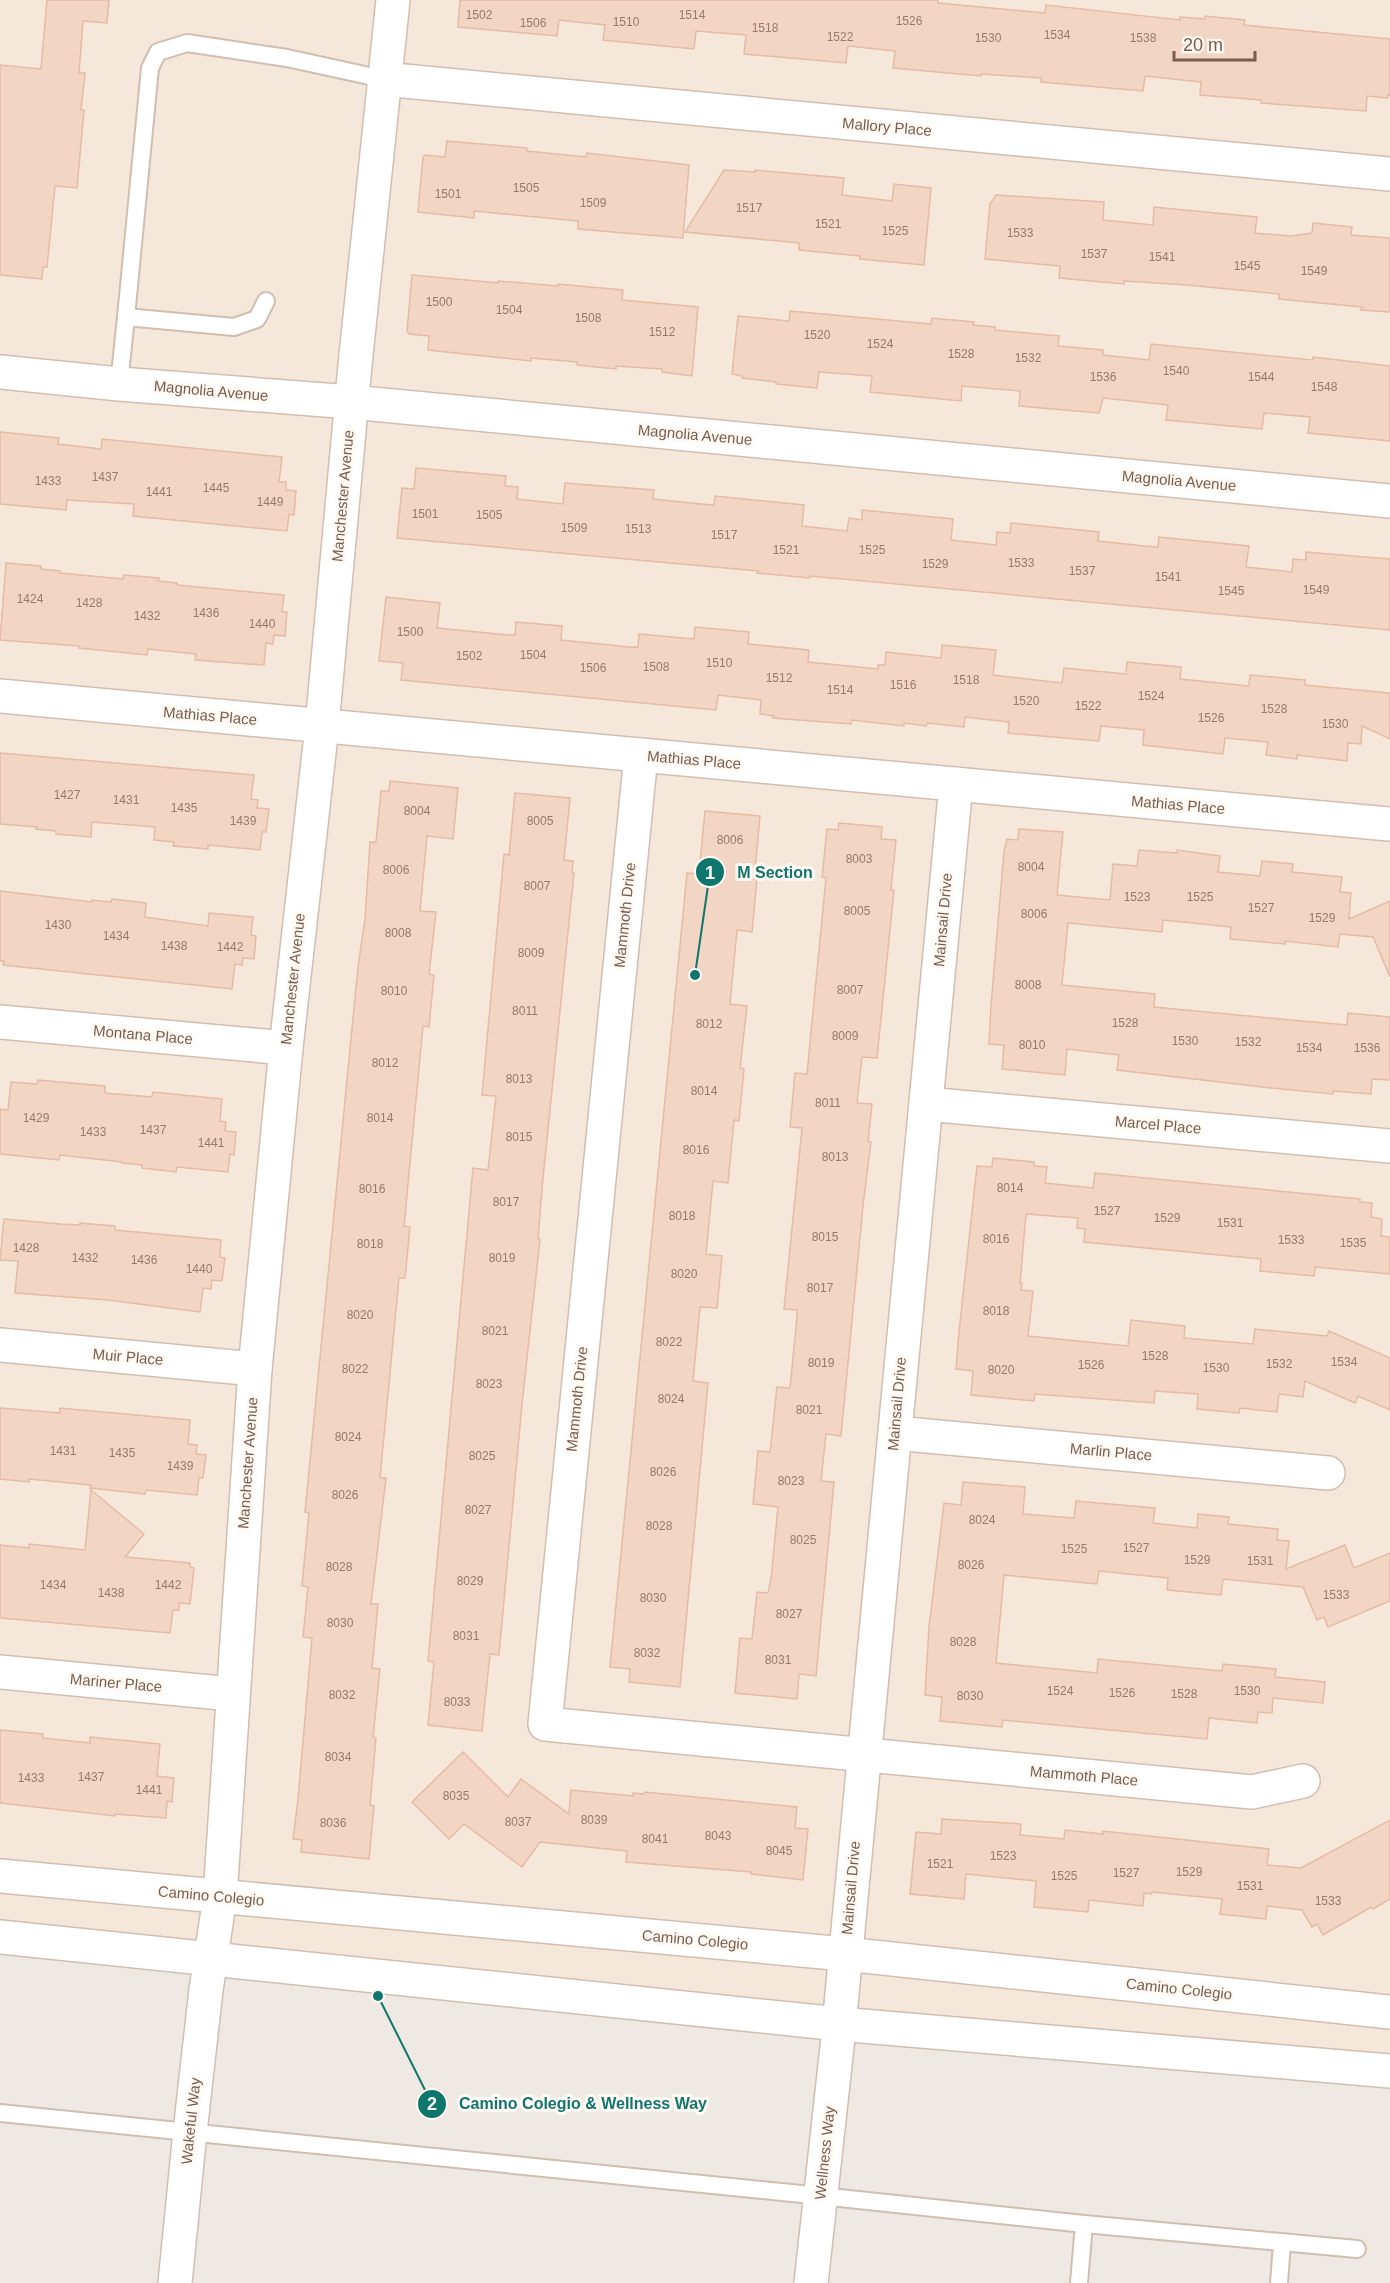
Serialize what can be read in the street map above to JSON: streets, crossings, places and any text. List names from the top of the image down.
{
  "streets": {
    "street": [
      "Mallory Place",
      "Magnolia Avenue",
      "Manchester Avenue",
      "Mathias Place",
      "Mammoth Drive",
      "Mainsail Drive",
      "Montana Place",
      "Marcel Place",
      "Muir Place",
      "Marlin Place",
      "Mariner Place",
      "Mammoth Place",
      "Camino Colegio",
      "Wakeful Way",
      "Wellness Way"
    ]
  },
  "crossings": [
    ["Mallory Place", "Manchester Avenue"],
    ["Magnolia Avenue", "Manchester Avenue"],
    ["Manchester Avenue", "Mathias Place"],
    ["Manchester Avenue", "Montana Place"],
    ["Manchester Avenue", "Muir Place"],
    ["Manchester Avenue", "Mariner Place"],
    ["Manchester Avenue", "Camino Colegio"],
    ["Manchester Avenue", "Wakeful Way"],
    ["Mathias Place", "Mammoth Drive"],
    ["Mathias Place", "Mainsail Drive"],
    ["Mammoth Drive", "Mainsail Drive"],
    ["Mammoth Drive", "Mammoth Place"],
    ["Mainsail Drive", "Marcel Place"],
    ["Mainsail Drive", "Marlin Place"],
    ["Mainsail Drive", "Mammoth Place"],
    ["Mainsail Drive", "Camino Colegio"],
    ["Mainsail Drive", "Wellness Way"]
  ],
  "places": ["M Section", "Camino Colegio & Wellness Way"],
  "house_numbers": [
    "1502",
    "1514",
    "1526",
    "1510",
    "1506",
    "1518",
    "1534",
    "1522",
    "1530",
    "1538",
    "1505",
    "1501",
    "1509",
    "1517",
    "1521",
    "1525",
    "1533",
    "1537",
    "1541",
    "1545",
    "1549",
    "1500",
    "1504",
    "1508",
    "1512",
    "1520",
    "1524",
    "1528",
    "1532",
    "1540",
    "1536",
    "1544",
    "1548",
    "1437",
    "1433",
    "1445",
    "1441",
    "1449",
    "1501",
    "1505",
    "1509",
    "1513",
    "1517",
    "1521",
    "1525",
    "1533",
    "1529",
    "1537",
    "1541",
    "1549",
    "1545",
    "1424",
    "1428",
    "1436",
    "1432",
    "1440",
    "1500",
    "1504",
    "1502",
    "1510",
    "1508",
    "1506",
    "1512",
    "1518",
    "1516",
    "1514",
    "1524",
    "1520",
    "1522",
    "1528",
    "1526",
    "1530",
    "1427",
    "1431",
    "1435",
    "8004",
    "1439",
    "8005",
    "8006",
    "8003",
    "8004",
    "8006",
    "8007",
    "1523",
    "1525",
    "1527",
    "8005",
    "8006",
    "1529",
    "1430",
    "8008",
    "1434",
    "1438",
    "1442",
    "8009",
    "8008",
    "8007",
    "8010",
    "8011",
    "1528",
    "8012",
    "8009",
    "1530",
    "1532",
    "8010",
    "1534",
    "1536",
    "8012",
    "8013",
    "8014",
    "8011",
    "1429",
    "8014",
    "1437",
    "1433",
    "8015",
    "1441",
    "8016",
    "8013",
    "8014",
    "8016",
    "8017",
    "1527",
    "8018",
    "1529",
    "1531",
    "8015",
    "8016",
    "1533",
    "1535",
    "8018",
    "1428",
    "1432",
    "8019",
    "1436",
    "1440",
    "8020",
    "8017",
    "8018",
    "8020",
    "8021",
    "8022",
    "1528",
    "1534",
    "8019",
    "1532",
    "1526",
    "1530",
    "8022",
    "8020",
    "8023",
    "8024",
    "8021",
    "8024",
    "1431",
    "1435",
    "8025",
    "1439",
    "8026",
    "8023",
    "8026",
    "8027",
    "8024",
    "8028",
    "8025",
    "1527",
    "1525",
    "1529",
    "1531",
    "8026",
    "8028",
    "8029",
    "1434",
    "1442",
    "1438",
    "1533",
    "8030",
    "8027",
    "8030",
    "8031",
    "8028",
    "8032",
    "8031",
    "1524",
    "1530",
    "1526",
    "1528",
    "8032",
    "8030",
    "8033",
    "8034",
    "1437",
    "1433",
    "1441",
    "8035",
    "8039",
    "8037",
    "8036",
    "8043",
    "8041",
    "8045",
    "1523",
    "1521",
    "1529",
    "1527",
    "1525",
    "1531",
    "1533"
  ],
  "scale_bar": "20 m"
}
